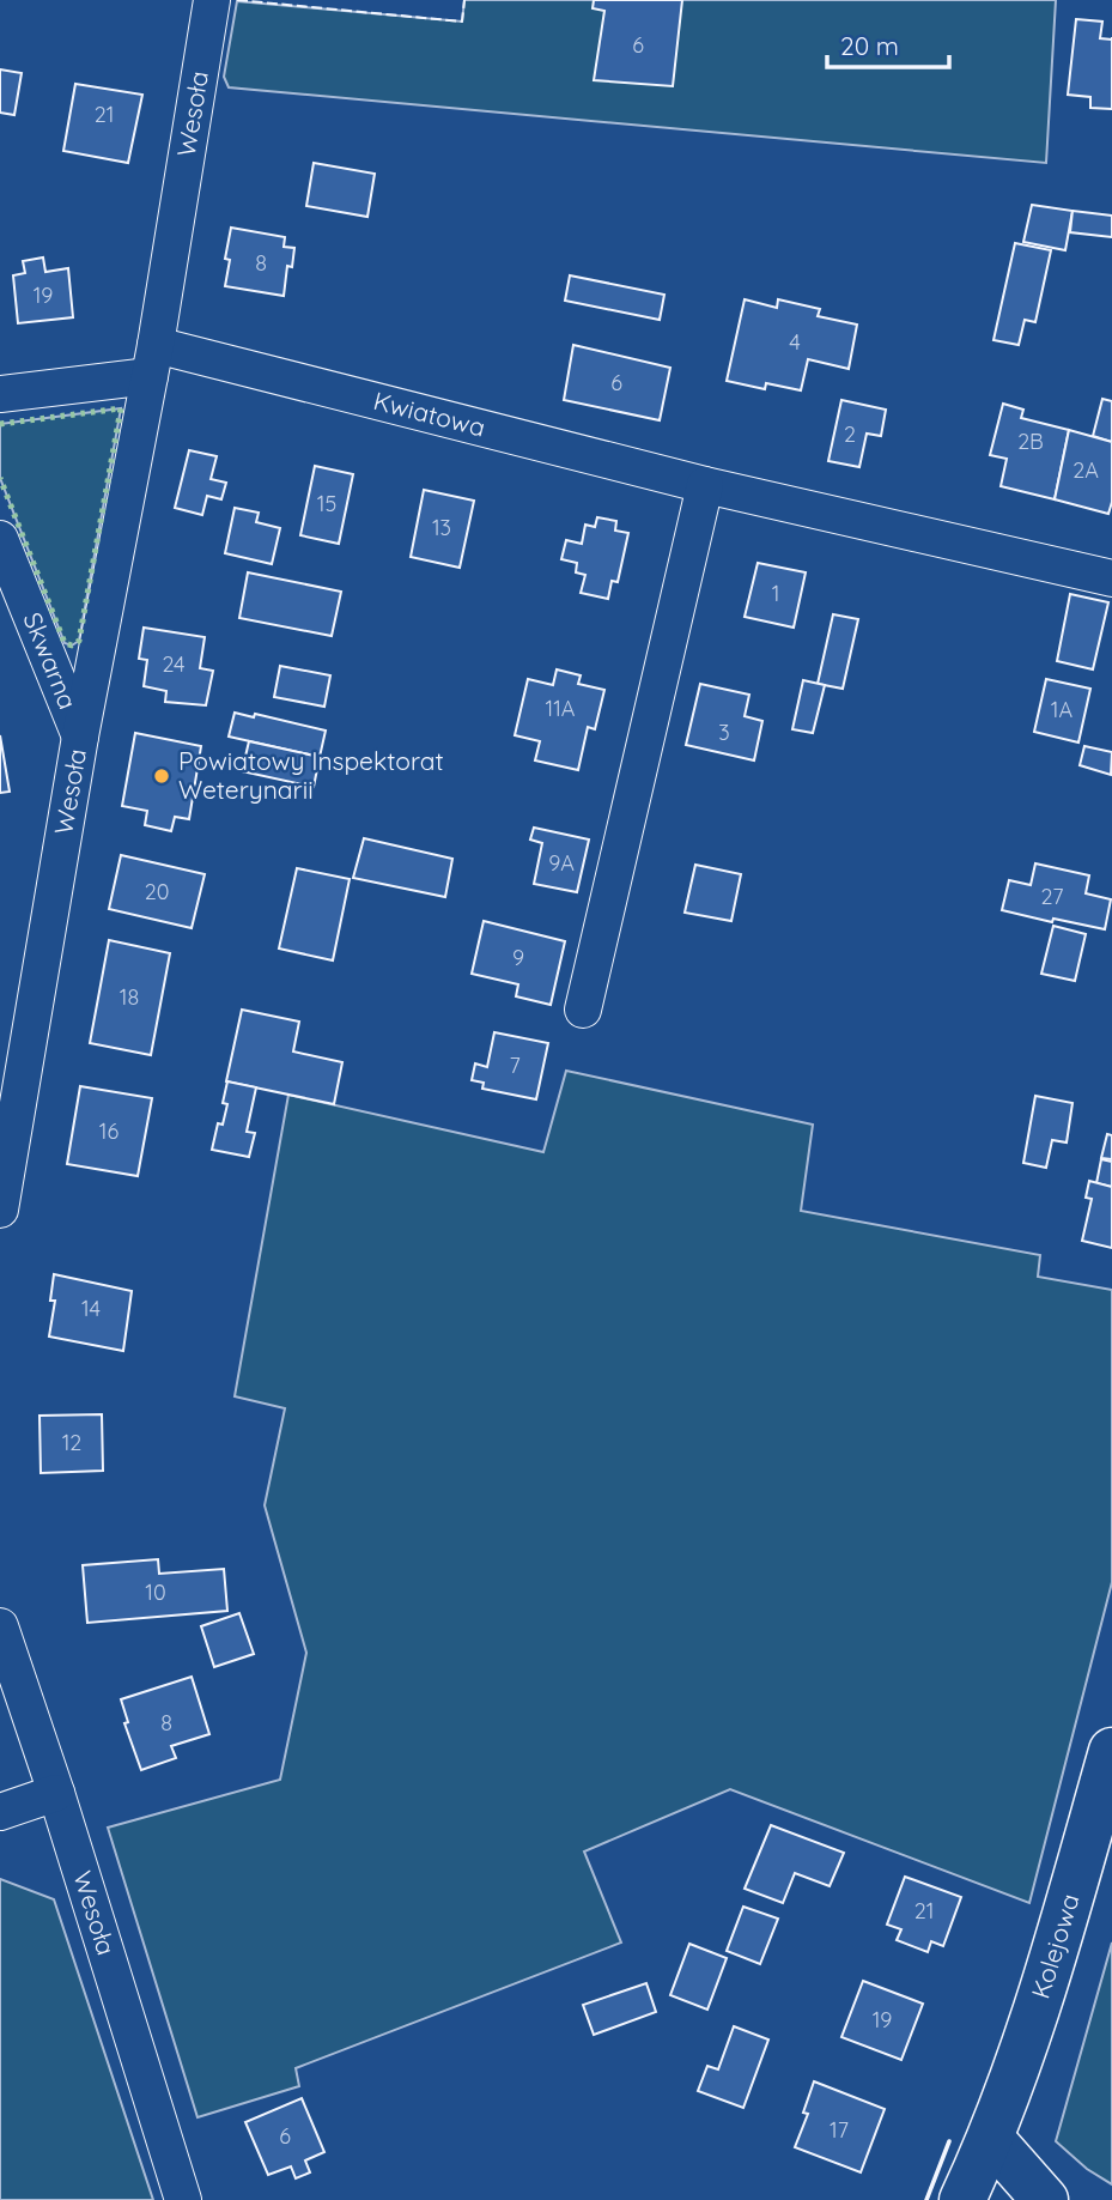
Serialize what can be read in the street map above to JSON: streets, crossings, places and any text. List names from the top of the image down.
{
  "streets": {
    "street": [
      "Wesoła",
      "Kwiatowa",
      "Skwarna",
      "Kolejowa"
    ]
  },
  "crossings": [
    ["Wesoła", "Kwiatowa"],
    ["Wesoła", "Skwarna"]
  ],
  "places": ["Powiatowy Inspektorat Weterynarii"],
  "house_numbers": [
    "6",
    "21",
    "8",
    "19",
    "4",
    "6",
    "2",
    "2B",
    "2A",
    "15",
    "13",
    "1",
    "24",
    "11A",
    "1A",
    "3",
    "9A",
    "20",
    "27",
    "9",
    "18",
    "7",
    "16",
    "14",
    "12",
    "10",
    "8",
    "21",
    "19",
    "17",
    "6"
  ],
  "scale_bar": "20 m"
}
